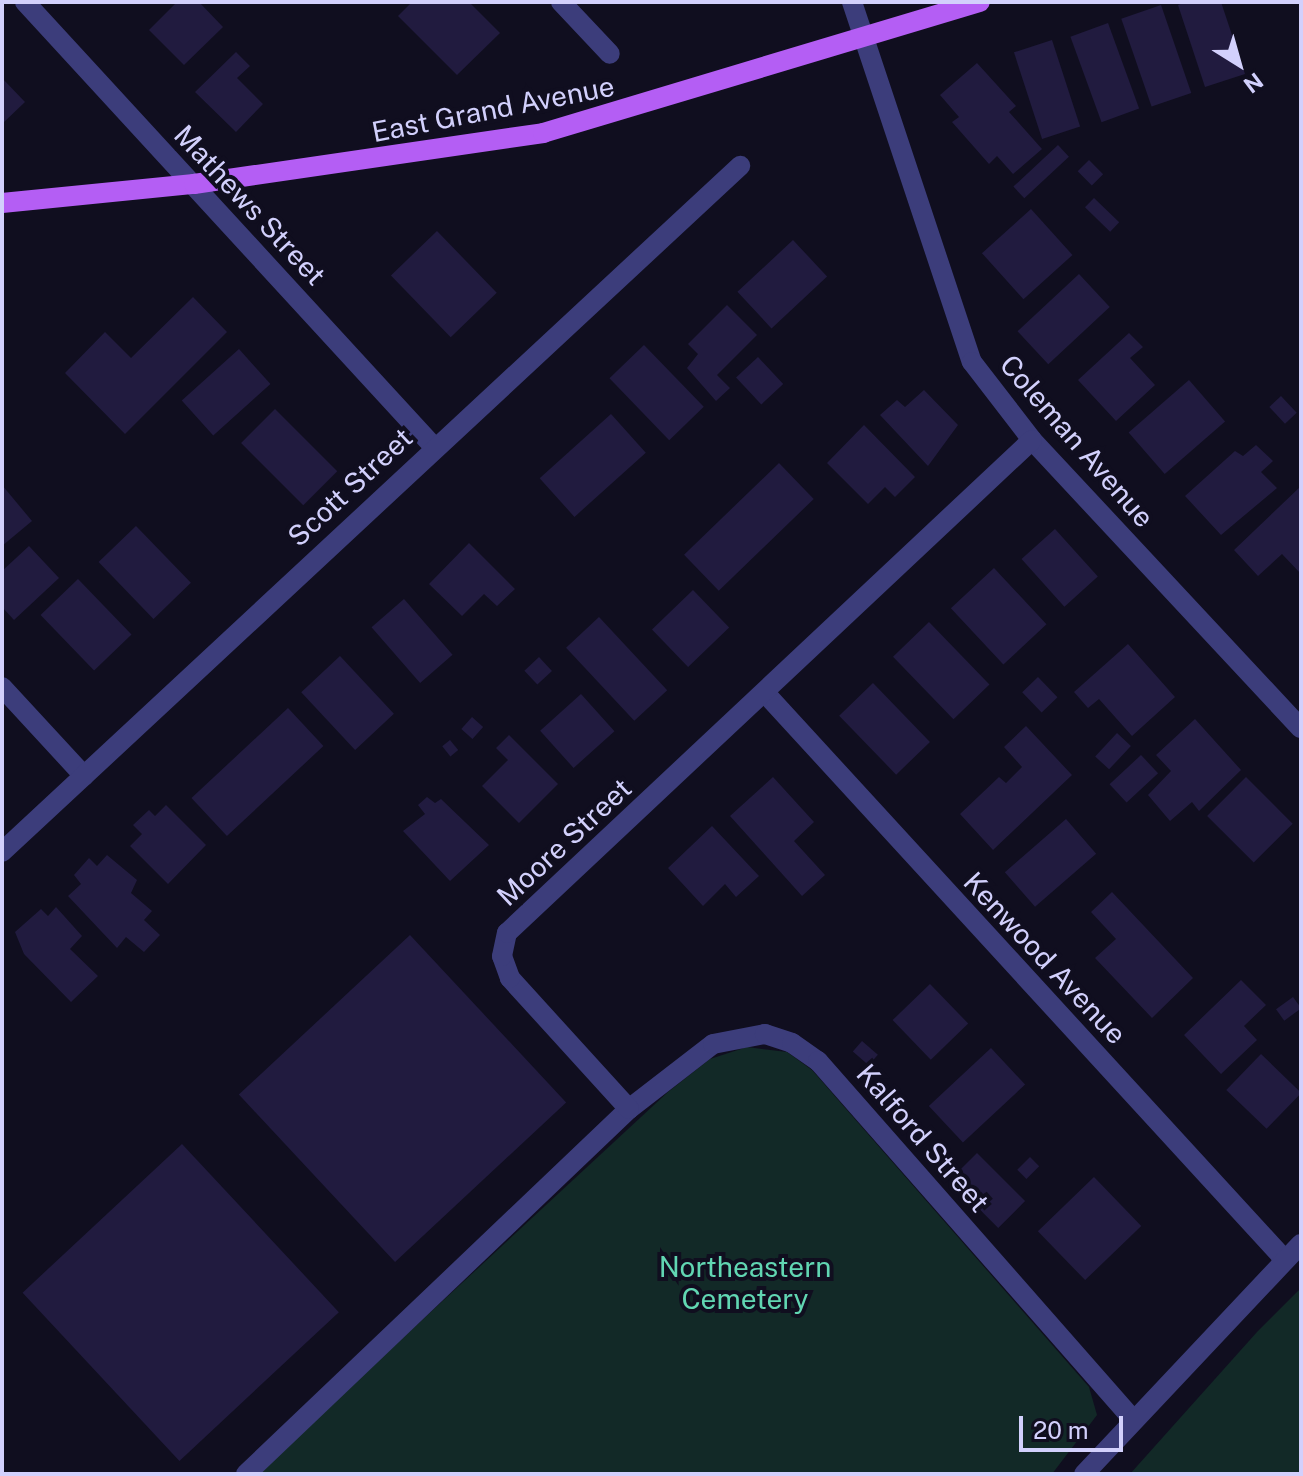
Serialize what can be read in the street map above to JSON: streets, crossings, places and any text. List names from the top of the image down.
{
  "streets": {
    "main road": ["East Grand Avenue"],
    "street": [
      "Mathews Street",
      "Coleman Avenue",
      "Scott Street",
      "Moore Street",
      "Kenwood Avenue",
      "Kalford Street"
    ]
  },
  "crossings": [
    ["East Grand Avenue", "Mathews Street"],
    ["East Grand Avenue", "Coleman Avenue"],
    ["Mathews Street", "Scott Street"],
    ["Coleman Avenue", "Moore Street"],
    ["Moore Street", "Kenwood Avenue"],
    ["Moore Street", "Kalford Street"]
  ],
  "parks": ["Northeastern Cemetery"],
  "scale_bar": "20 m",
  "north": "bottom right"
}
